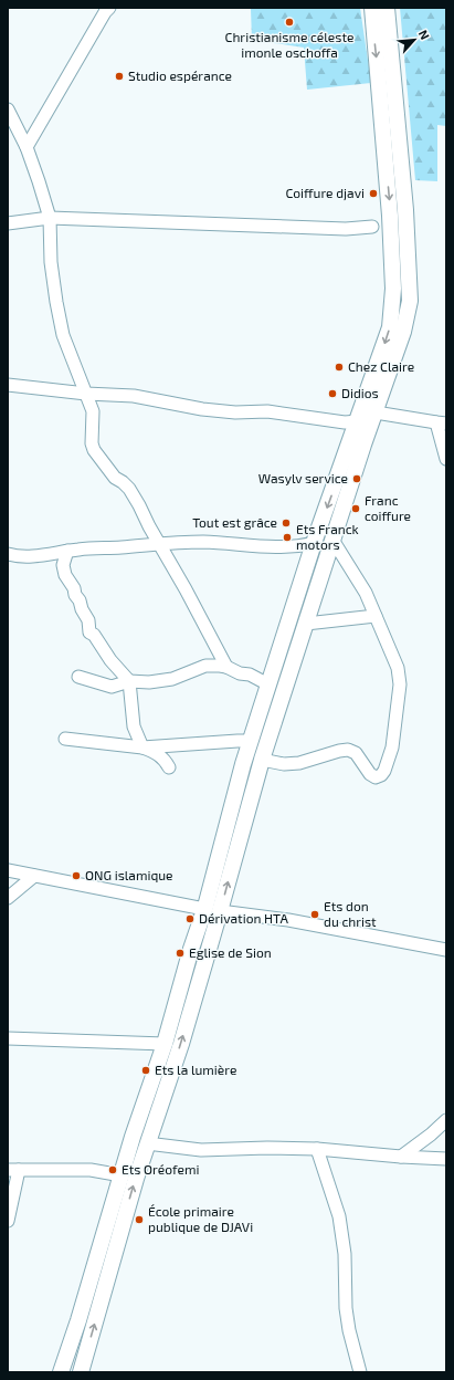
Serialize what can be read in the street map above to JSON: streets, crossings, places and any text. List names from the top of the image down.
{
  "places": [
    "Christianisme céleste imonle oschoffa",
    "Studio espérance",
    "Coiffure djavi",
    "Chez Claire",
    "Didios",
    "Wasylv service",
    "Franc coiffure",
    "Tout est grâce",
    "Ets Franck motors",
    "ONG islamique",
    "Ets don du christ",
    "Dérivation HTA",
    "Eglise de Sion",
    "Ets la lumière",
    "Ets Oréofemi",
    "École primaire publique de DJAVi"
  ],
  "north": "top right"
}
